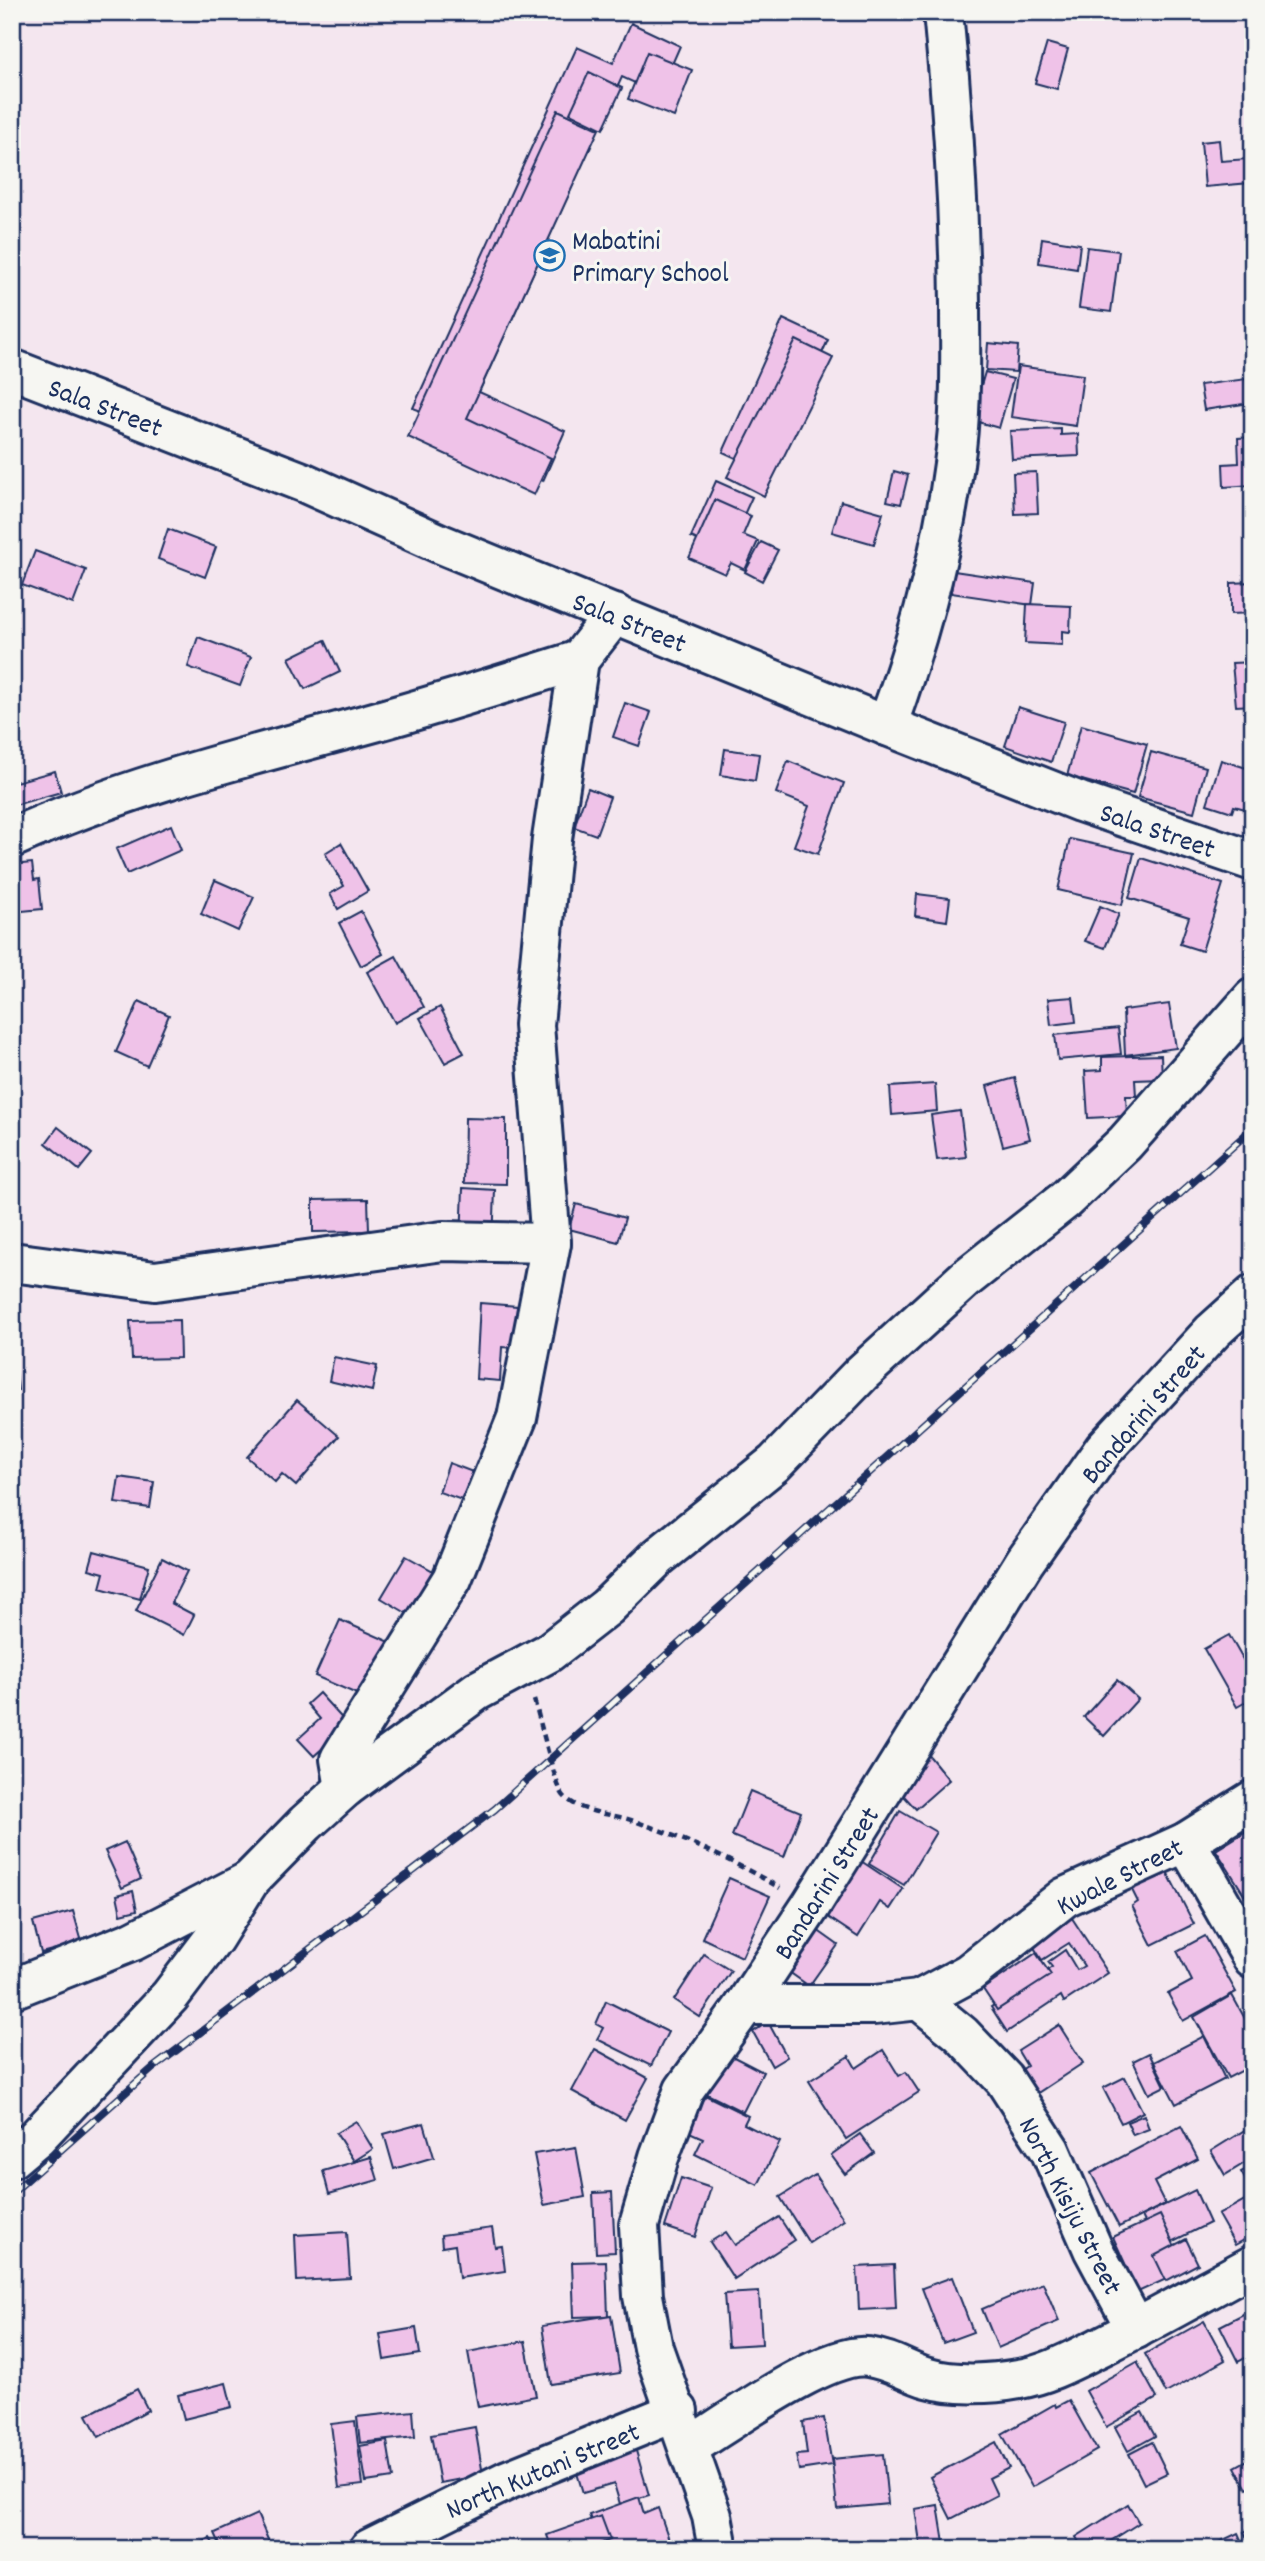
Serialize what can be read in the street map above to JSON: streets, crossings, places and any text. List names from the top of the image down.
{
  "streets": {
    "street": [
      "Sala Street",
      "Bandarini Street",
      "Kwale Street",
      "North Kisiju Street",
      "North Kutani Street"
    ]
  },
  "crossings": [
    ["Bandarini Street", "North Kutani Street"],
    ["Kwale Street", "North Kisiju Street"]
  ],
  "places": {
    "school or university": ["Mabatini Primary School"]
  }
}
